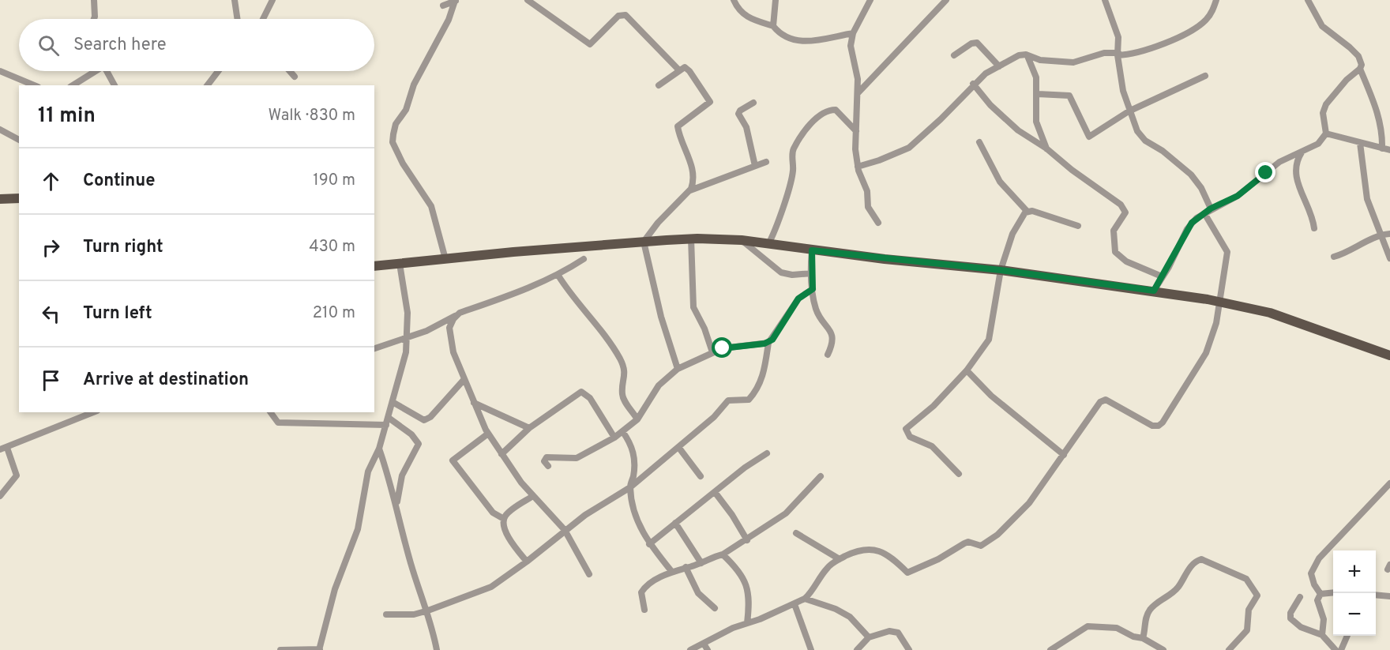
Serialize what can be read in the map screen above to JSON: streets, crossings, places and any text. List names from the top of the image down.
{
  "page": {
    "search": "Search here",
    "heading": ["11 min", "Walk · 830 m"],
    "list": [
      ["Continue", "190 m"],
      ["Turn right", "430 m"],
      ["Turn left", "210 m"],
      "Arrive at destination"
    ],
    "map_buttons": ["+", "−"]
  }
}
